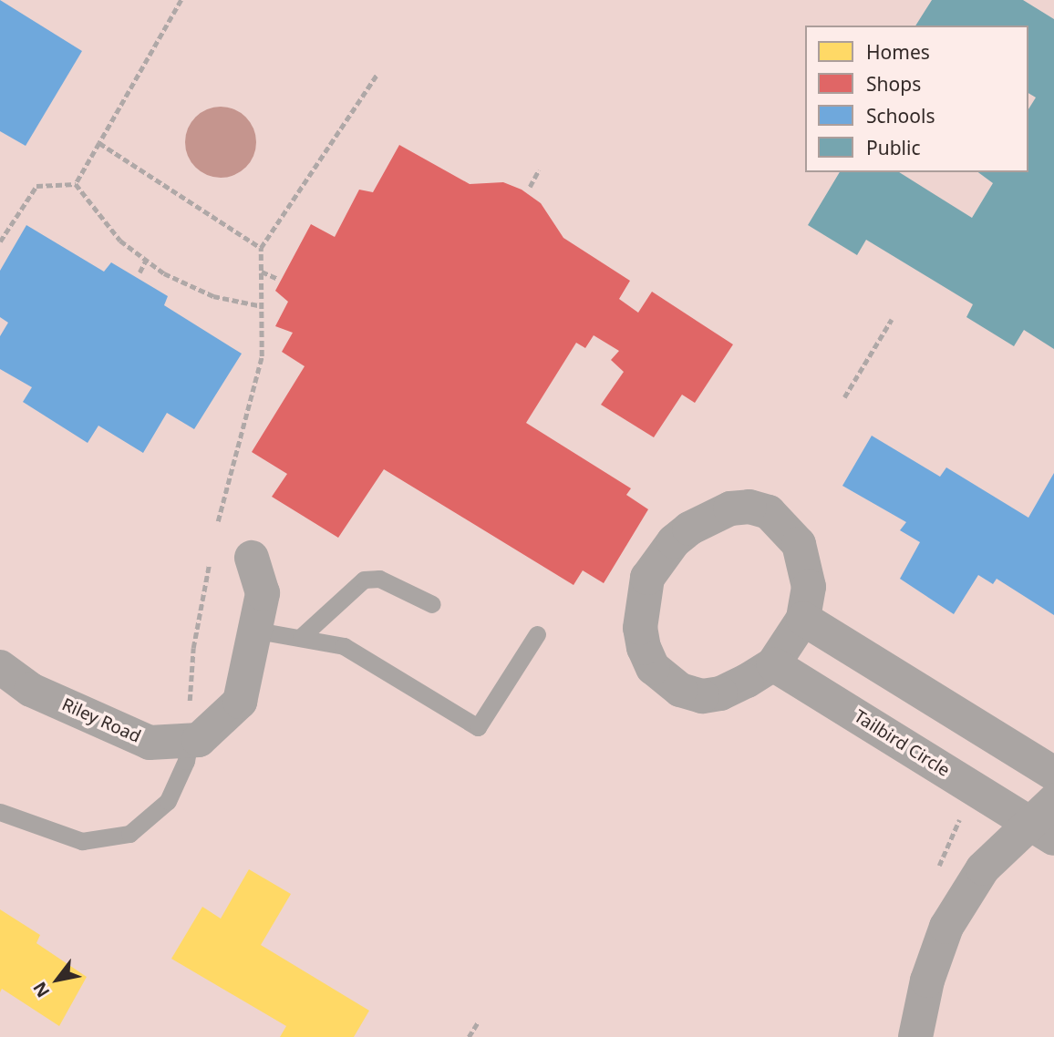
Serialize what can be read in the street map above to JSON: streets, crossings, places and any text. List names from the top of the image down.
{
  "streets": {
    "street": ["Riley Road", "Tailbird Circle"]
  },
  "legend": [
    "Homes",
    "Shops",
    "Schools",
    "Public"
  ],
  "north": "bottom left"
}
